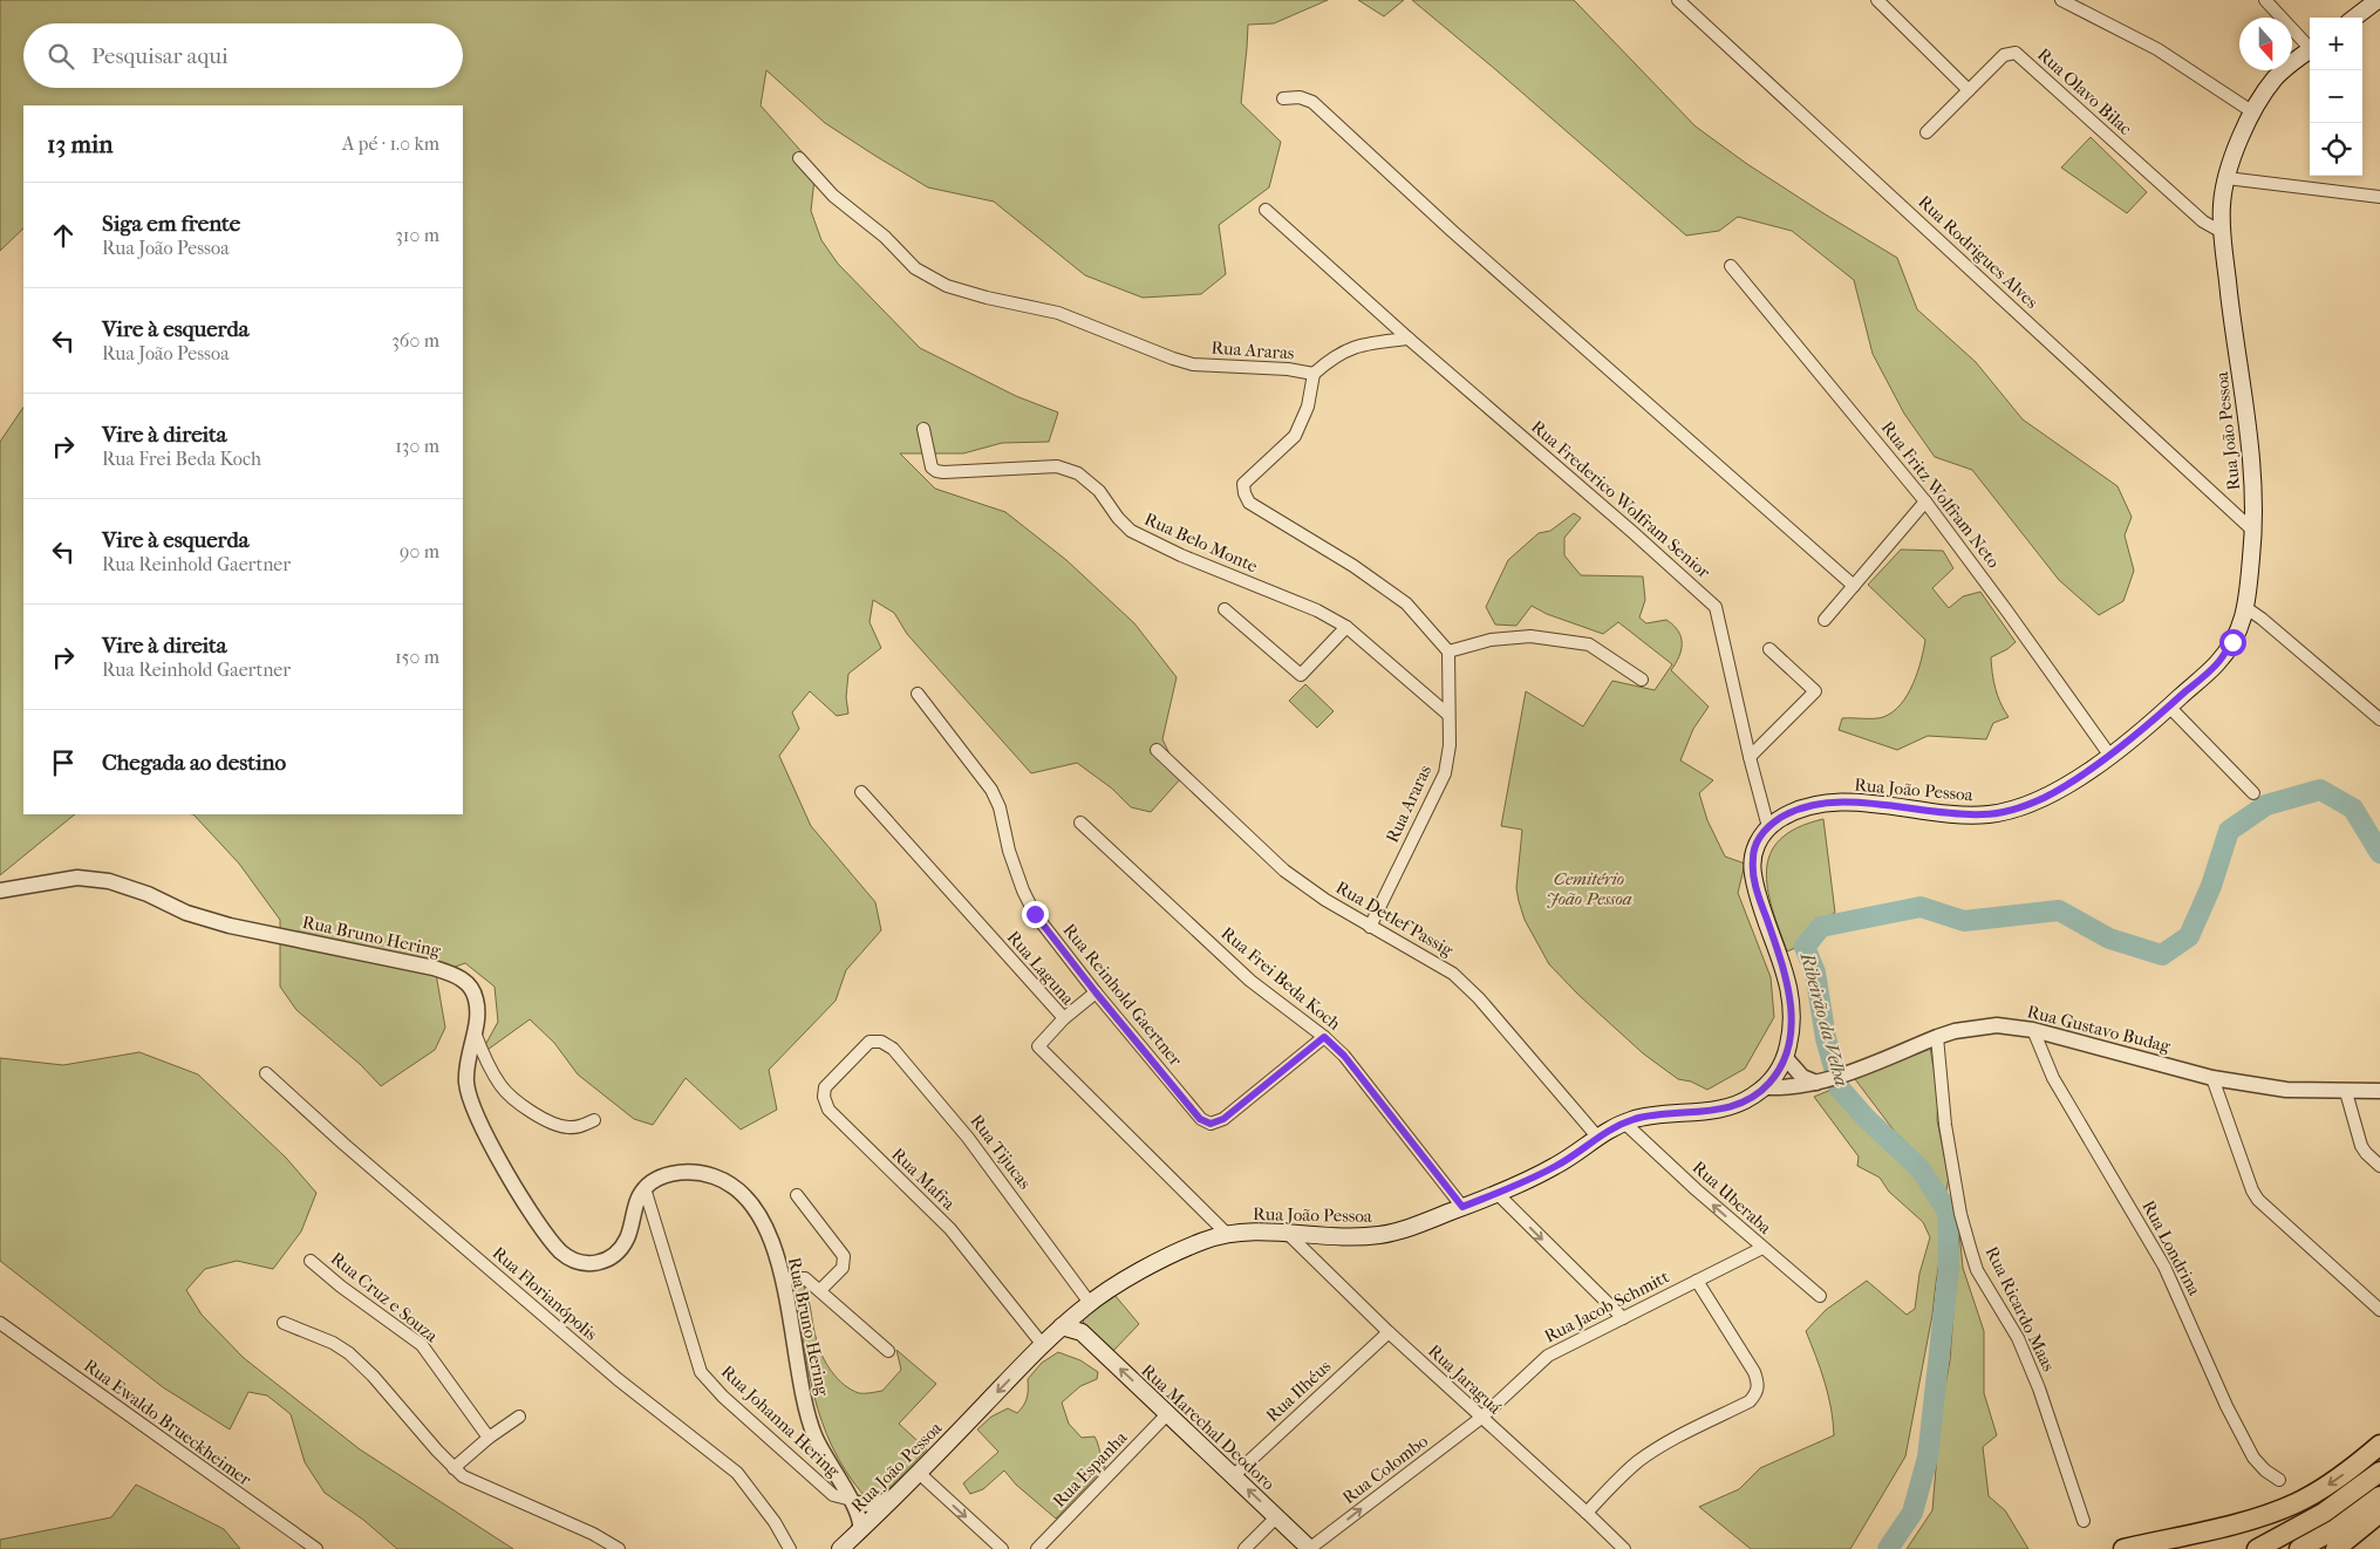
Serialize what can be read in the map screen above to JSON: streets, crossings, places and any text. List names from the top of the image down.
{
  "streets": {
    "main road": ["Rua João Pessoa", "Rua Marechal Deodoro"],
    "street": [
      "Rua Olavo Bilac",
      "Rua Rodrigues Alves",
      "Rua Araras",
      "Rua Fritz Wolfram Neto",
      "Rua Frederico Wolfram Senior",
      "Rua Belo Monte",
      "Rua Detlef Passig",
      "Rua Bruno Hering",
      "Rua Laguna",
      "Rua Frei Beda Koch",
      "Rua Reinhold Gaertner",
      "Rua Gustavo Budag",
      "Rua Tijucas",
      "Rua Mafra",
      "Rua Uberaba",
      "Rua Londrina",
      "Rua Florianópolis",
      "Rua Cruz e Souza",
      "Rua Jacob Schmitt",
      "Rua Ricardo Maas",
      "Rua Jaraguá",
      "Rua Ilhéus",
      "Rua Johanna Hering",
      "Rua Ewaldo Brueckheimer",
      "Rua Espanha",
      "Rua Colombo"
    ]
  },
  "crossings": [
    ["Rua Olavo Bilac", "Rua João Pessoa"],
    ["Rua Rodrigues Alves", "Rua João Pessoa"],
    ["Rua Araras", "Rua Belo Monte"],
    ["Rua Araras", "Rua Detlef Passig"],
    ["Rua João Pessoa", "Rua Fritz Wolfram Neto"],
    ["Rua João Pessoa", "Rua Frederico Wolfram Senior"],
    ["Rua João Pessoa", "Rua Detlef Passig"],
    ["Rua João Pessoa", "Rua Bruno Hering"],
    ["Rua João Pessoa", "Rua Laguna"],
    ["Rua João Pessoa", "Rua Frei Beda Koch"],
    ["Rua João Pessoa", "Rua Gustavo Budag"],
    ["Rua João Pessoa", "Rua Tijucas"],
    ["Rua João Pessoa", "Rua Mafra"],
    ["Rua João Pessoa", "Rua Uberaba"],
    ["Rua João Pessoa", "Rua Jaraguá"],
    ["Rua João Pessoa", "Rua Marechal Deodoro"],
    ["Rua Bruno Hering", "Rua Johanna Hering"],
    ["Rua Frei Beda Koch", "Rua Reinhold Gaertner"],
    ["Rua Gustavo Budag", "Rua Londrina"],
    ["Rua Gustavo Budag", "Rua Ricardo Maas"],
    ["Rua Tijucas", "Rua Mafra"],
    ["Rua Uberaba", "Rua Jacob Schmitt"],
    ["Rua Jacob Schmitt", "Rua Jaraguá"],
    ["Rua Jacob Schmitt", "Rua Colombo"],
    ["Rua Jaraguá", "Rua Ilhéus"],
    ["Rua Jaraguá", "Rua Colombo"],
    ["Rua Ilhéus", "Rua Marechal Deodoro"],
    ["Rua Marechal Deodoro", "Rua Espanha"],
    ["Rua Marechal Deodoro", "Rua Colombo"]
  ],
  "one_way": ["Rua Uberaba", "Rua Marechal Deodoro", "Rua Colombo"],
  "water": ["Ribeirão da Velha"],
  "parks": ["Cemitério João Pessoa"],
  "north": "bottom",
  "page": {
    "map_buttons": ["+", "−"],
    "search": "Pesquisar aqui",
    "heading": ["13 min", "A pé · 1.0 km"],
    "list": [
      ["Siga em frente", "Rua João Pessoa", "310 m"],
      ["Vire à esquerda", "Rua João Pessoa", "360 m"],
      ["Vire à direita", "Rua Frei Beda Koch", "130 m"],
      ["Vire à esquerda", "Rua Reinhold Gaertner", "90 m"],
      ["Vire à direita", "Rua Reinhold Gaertner", "150 m"],
      "Chegada ao destino"
    ]
  }
}
